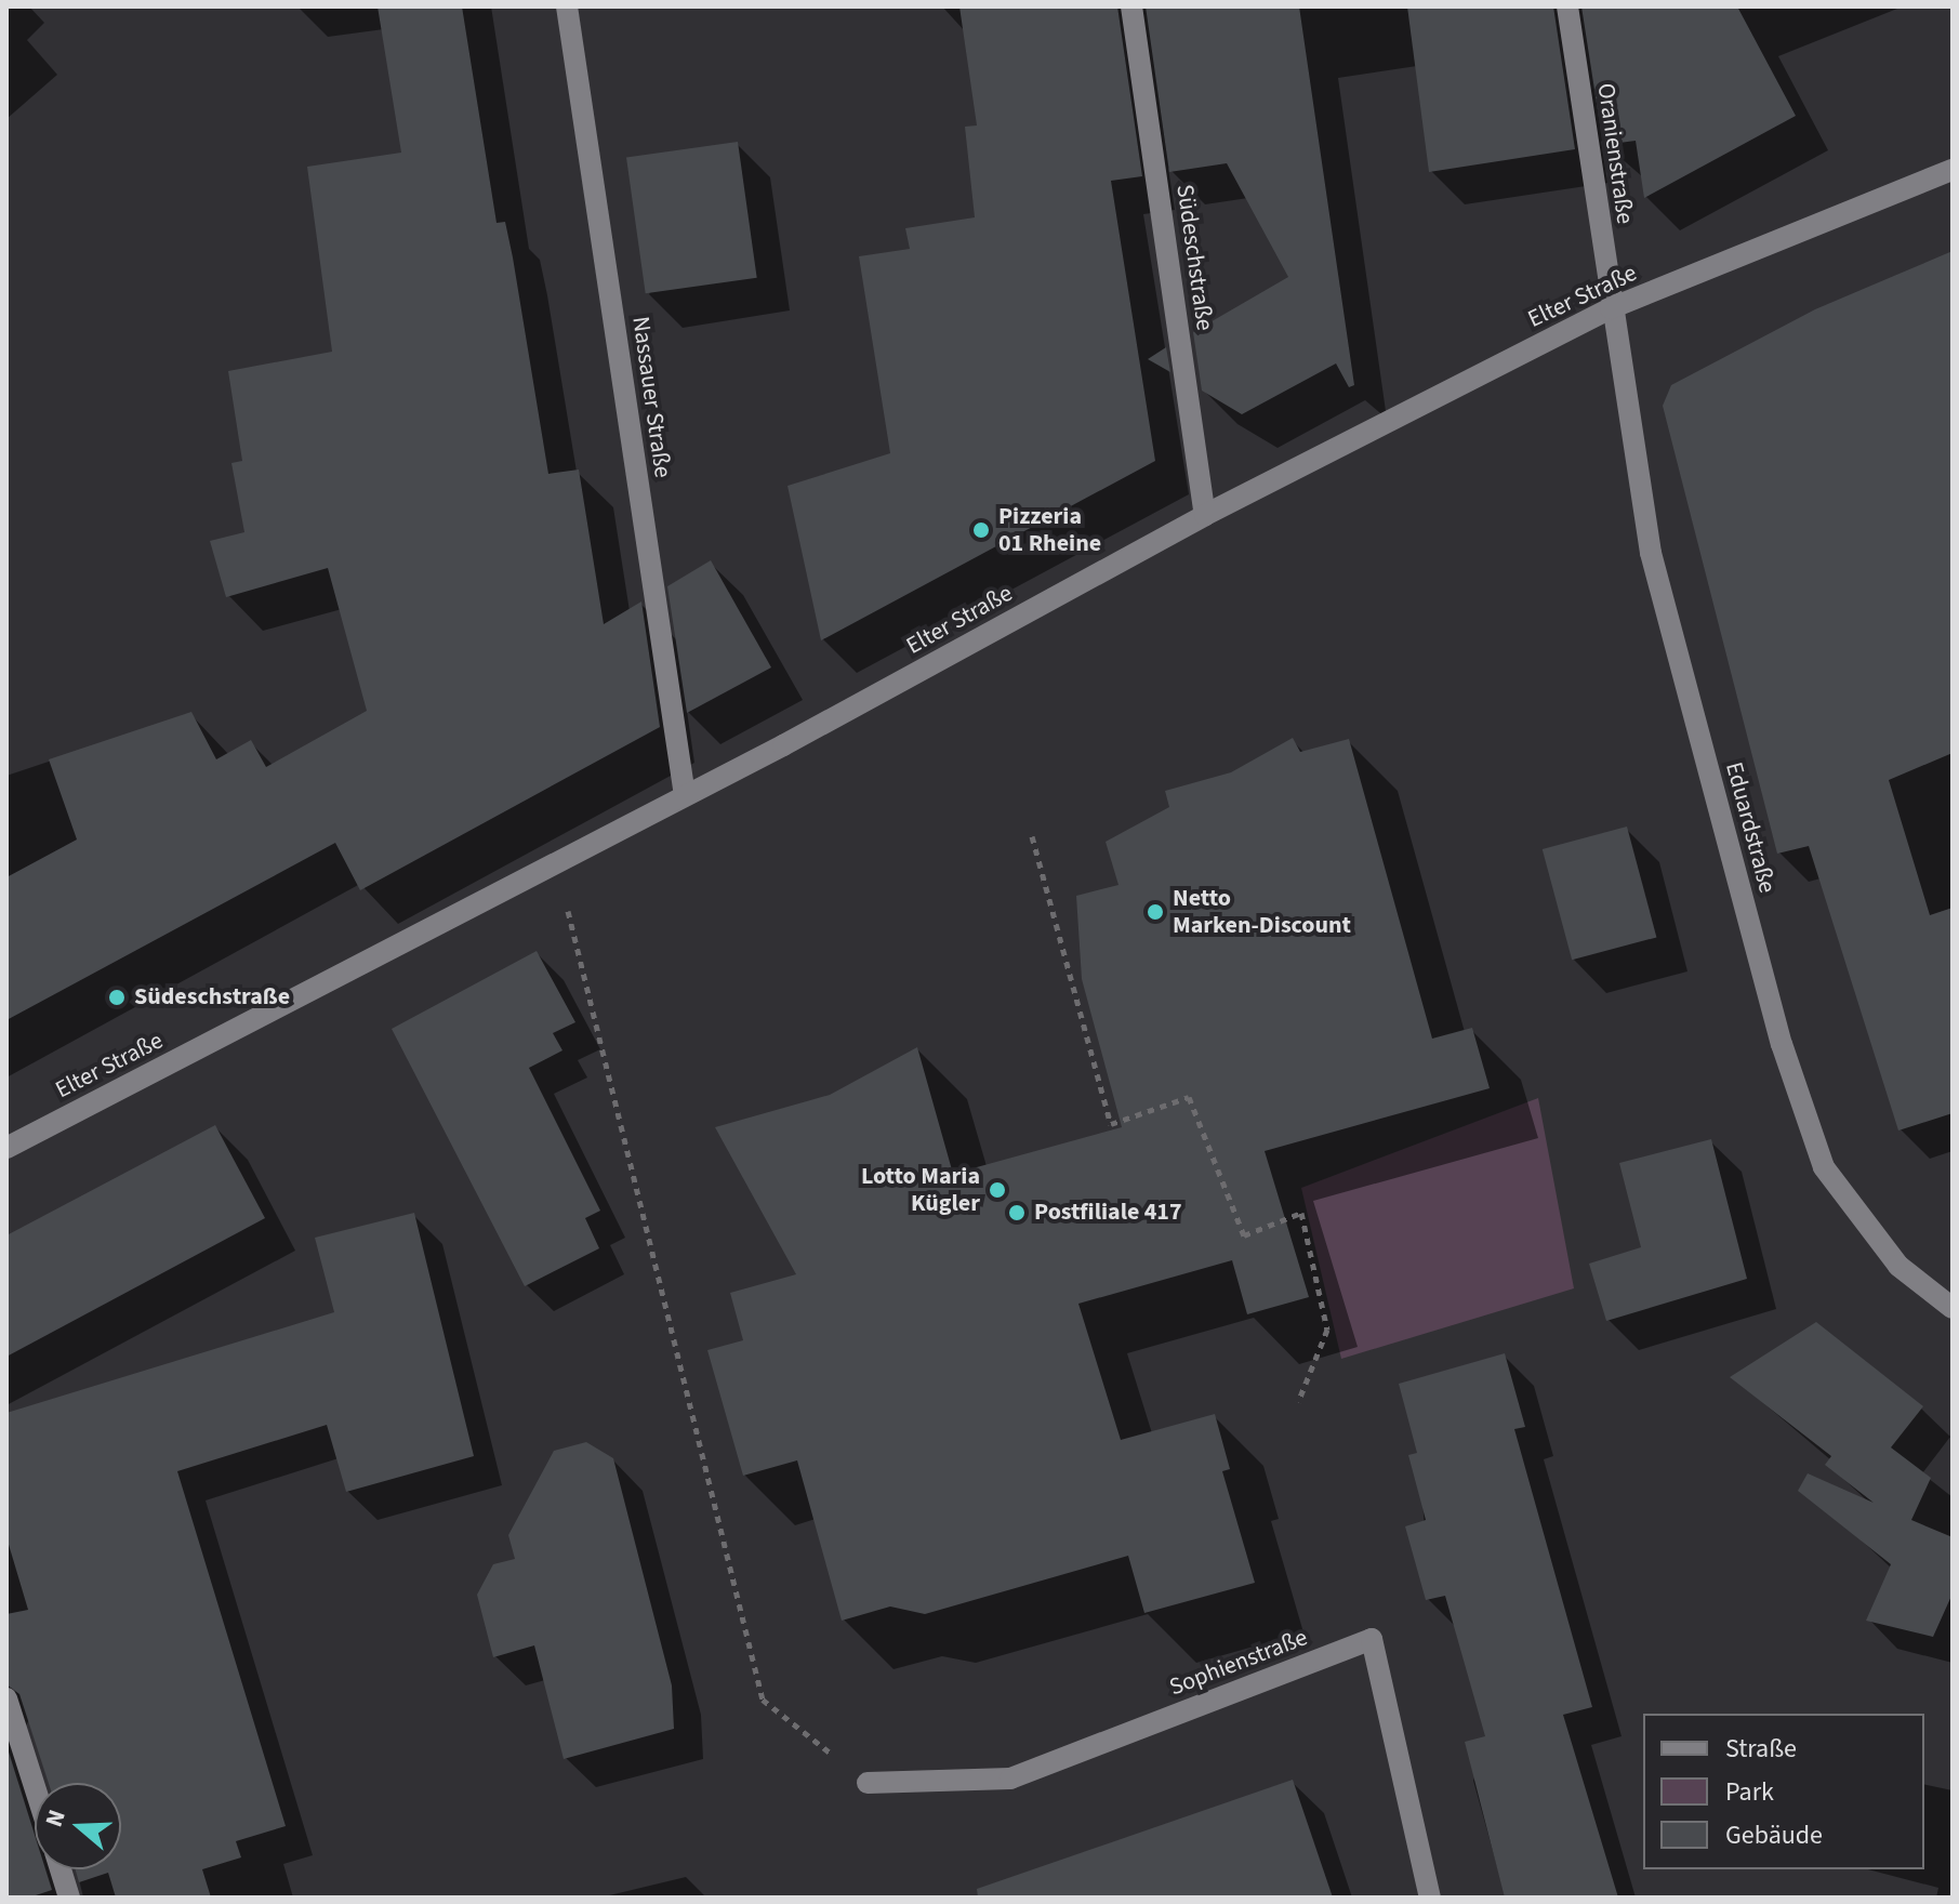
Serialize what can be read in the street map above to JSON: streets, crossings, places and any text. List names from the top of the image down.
{
  "streets": {
    "street": [
      "Oranienstraße",
      "Südeschstraße",
      "Elter Straße",
      "Nassauer Straße",
      "Eduardstraße",
      "Sophienstraße"
    ]
  },
  "crossings": [
    ["Oranienstraße", "Elter Straße"],
    ["Oranienstraße", "Eduardstraße"],
    ["Südeschstraße", "Elter Straße"],
    ["Elter Straße", "Nassauer Straße"],
    ["Elter Straße", "Eduardstraße"]
  ],
  "places": [
    "Pizzeria 01 Rheine",
    "Netto Marken-Discount",
    "Südeschstraße",
    "Lotto Maria Kügler",
    "Postfiliale 417"
  ],
  "legend": ["Straße", "Park", "Gebäude"],
  "north": "left"
}
